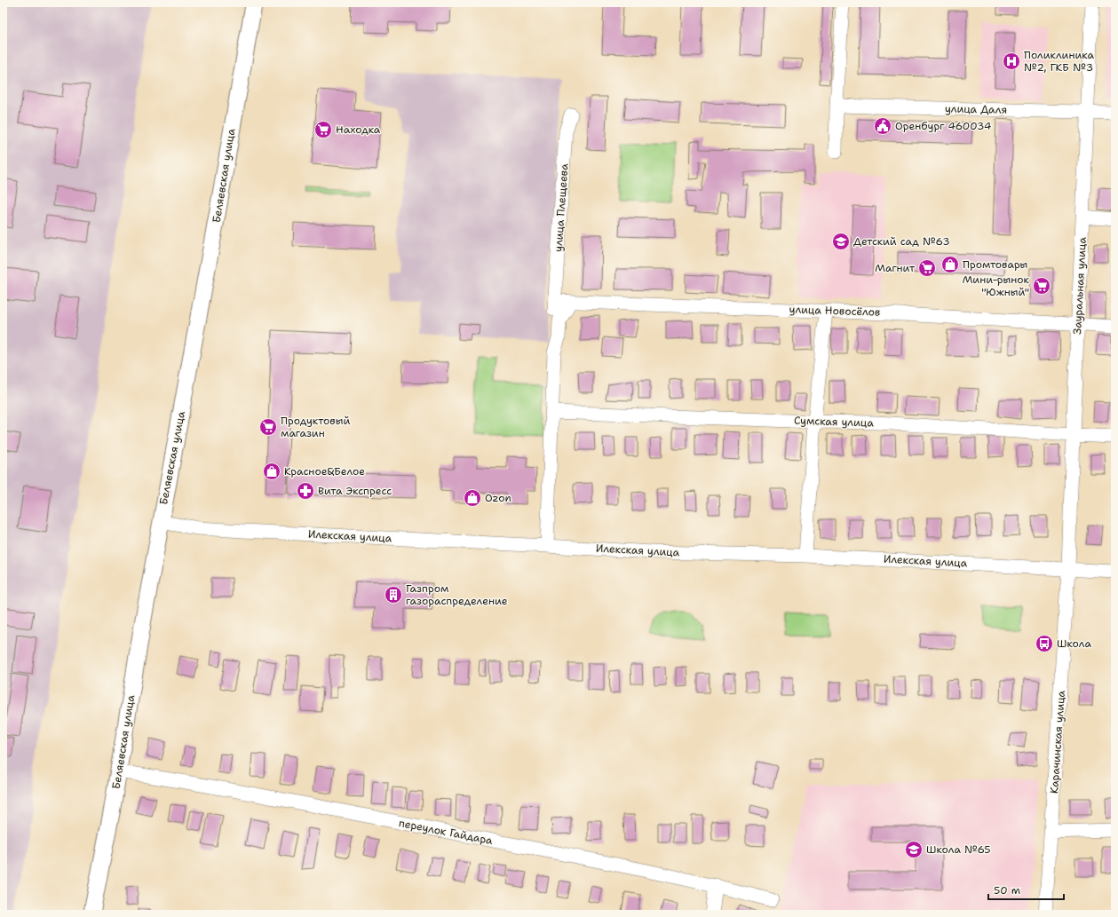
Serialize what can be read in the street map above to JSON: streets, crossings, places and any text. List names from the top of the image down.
{
  "streets": {
    "main road": ["Беляевская улица"],
    "street": [
      "улица Даля",
      "улица Плещеева",
      "Зауральная улица",
      "улица Новосёлов",
      "Сумская улица",
      "Илекская улица",
      "Карачинская улица",
      "переулок Гайдара"
    ]
  },
  "crossings": [
    ["улица Даля", "Зауральная улица"],
    ["Беляевская улица", "Илекская улица"],
    ["Беляевская улица", "переулок Гайдара"],
    ["улица Плещеева", "улица Новосёлов"],
    ["улица Плещеева", "Сумская улица"],
    ["Зауральная улица", "улица Новосёлов"],
    ["Зауральная улица", "Сумская улица"],
    ["Зауральная улица", "Илекская улица"],
    ["Зауральная улица", "Карачинская улица"],
    ["Илекская улица", "Карачинская улица"]
  ],
  "places": {
    "hospital": ["Поликлиника №2, ГКБ №3"],
    "public building": ["Оренбург 460034"],
    "supermarket": [
      "Находка",
      "Магнит",
      "Мини-рынок \"Южный\"",
      "Продуктовый магазин"
    ],
    "school or university": ["Детский сад №63", "Школа №65"],
    "shop": ["Промтовары", "Красное&Белое", "Ozon"],
    "pharmacy": ["Вита Экспресс"],
    "building": ["Газпром газораспределение"],
    "bus stop": ["Школа"]
  },
  "scale_bar": "50 m"
}
